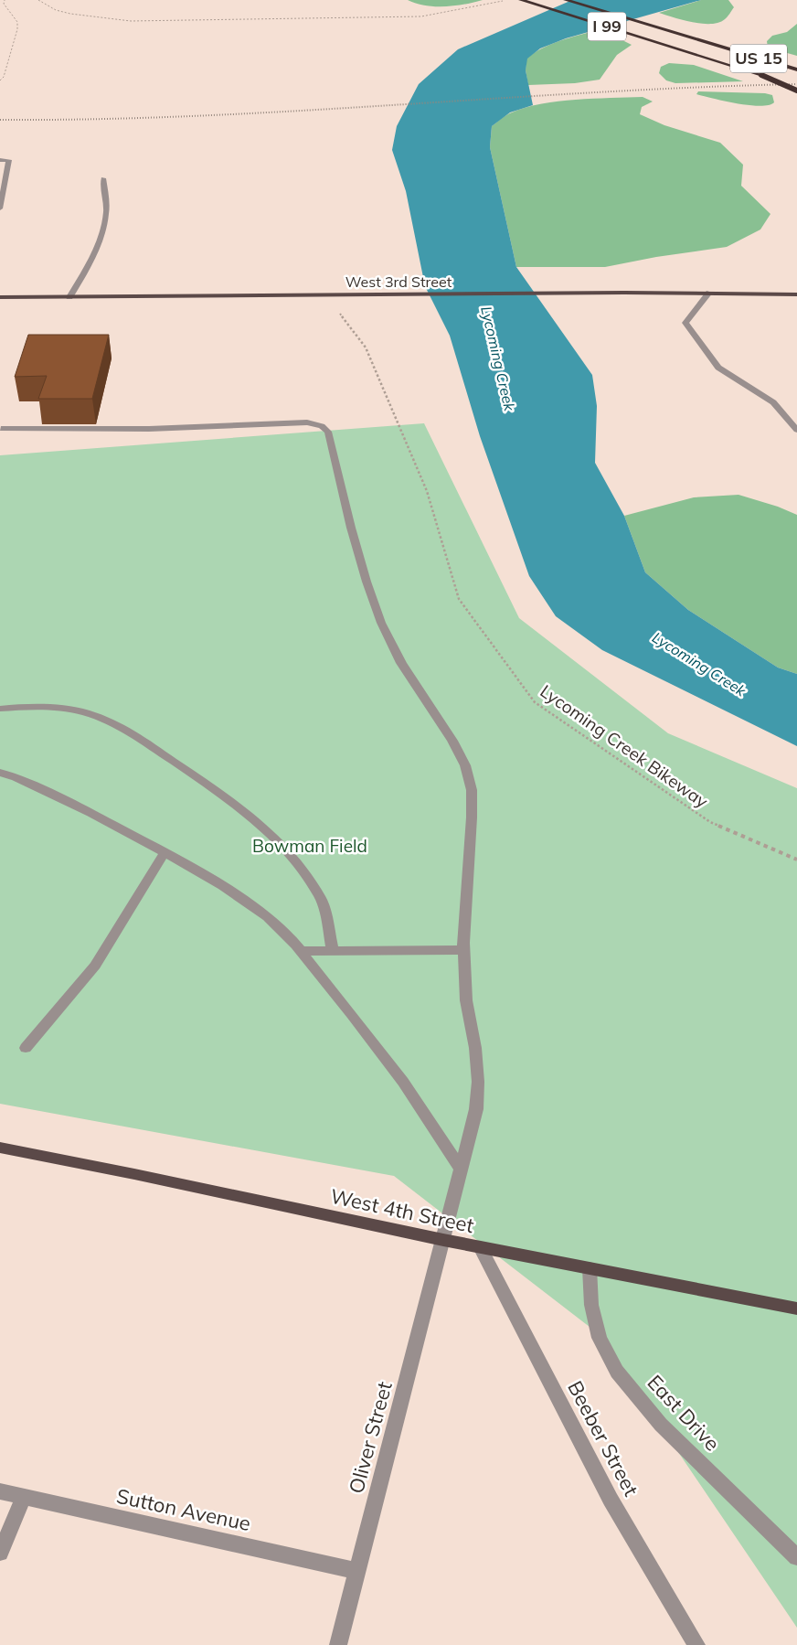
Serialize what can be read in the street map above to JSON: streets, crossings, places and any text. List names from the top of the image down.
{
  "streets": {
    "highway": ["I 99", "US 15"],
    "main road": ["West 3rd Street", "West 4th Street"],
    "street": [
      "East Drive",
      "Oliver Street",
      "Beeber Street",
      "Sutton Avenue"
    ],
    "path": ["Lycoming Creek Bikeway"]
  },
  "crossings": [
    ["West 3rd Street", "Lycoming Creek Bikeway"],
    ["West 4th Street", "East Drive"],
    ["West 4th Street", "Oliver Street"],
    ["West 4th Street", "Beeber Street"],
    ["Oliver Street", "Sutton Avenue"]
  ],
  "water": ["Lycoming Creek"],
  "parks": ["Bowman Field"]
}
